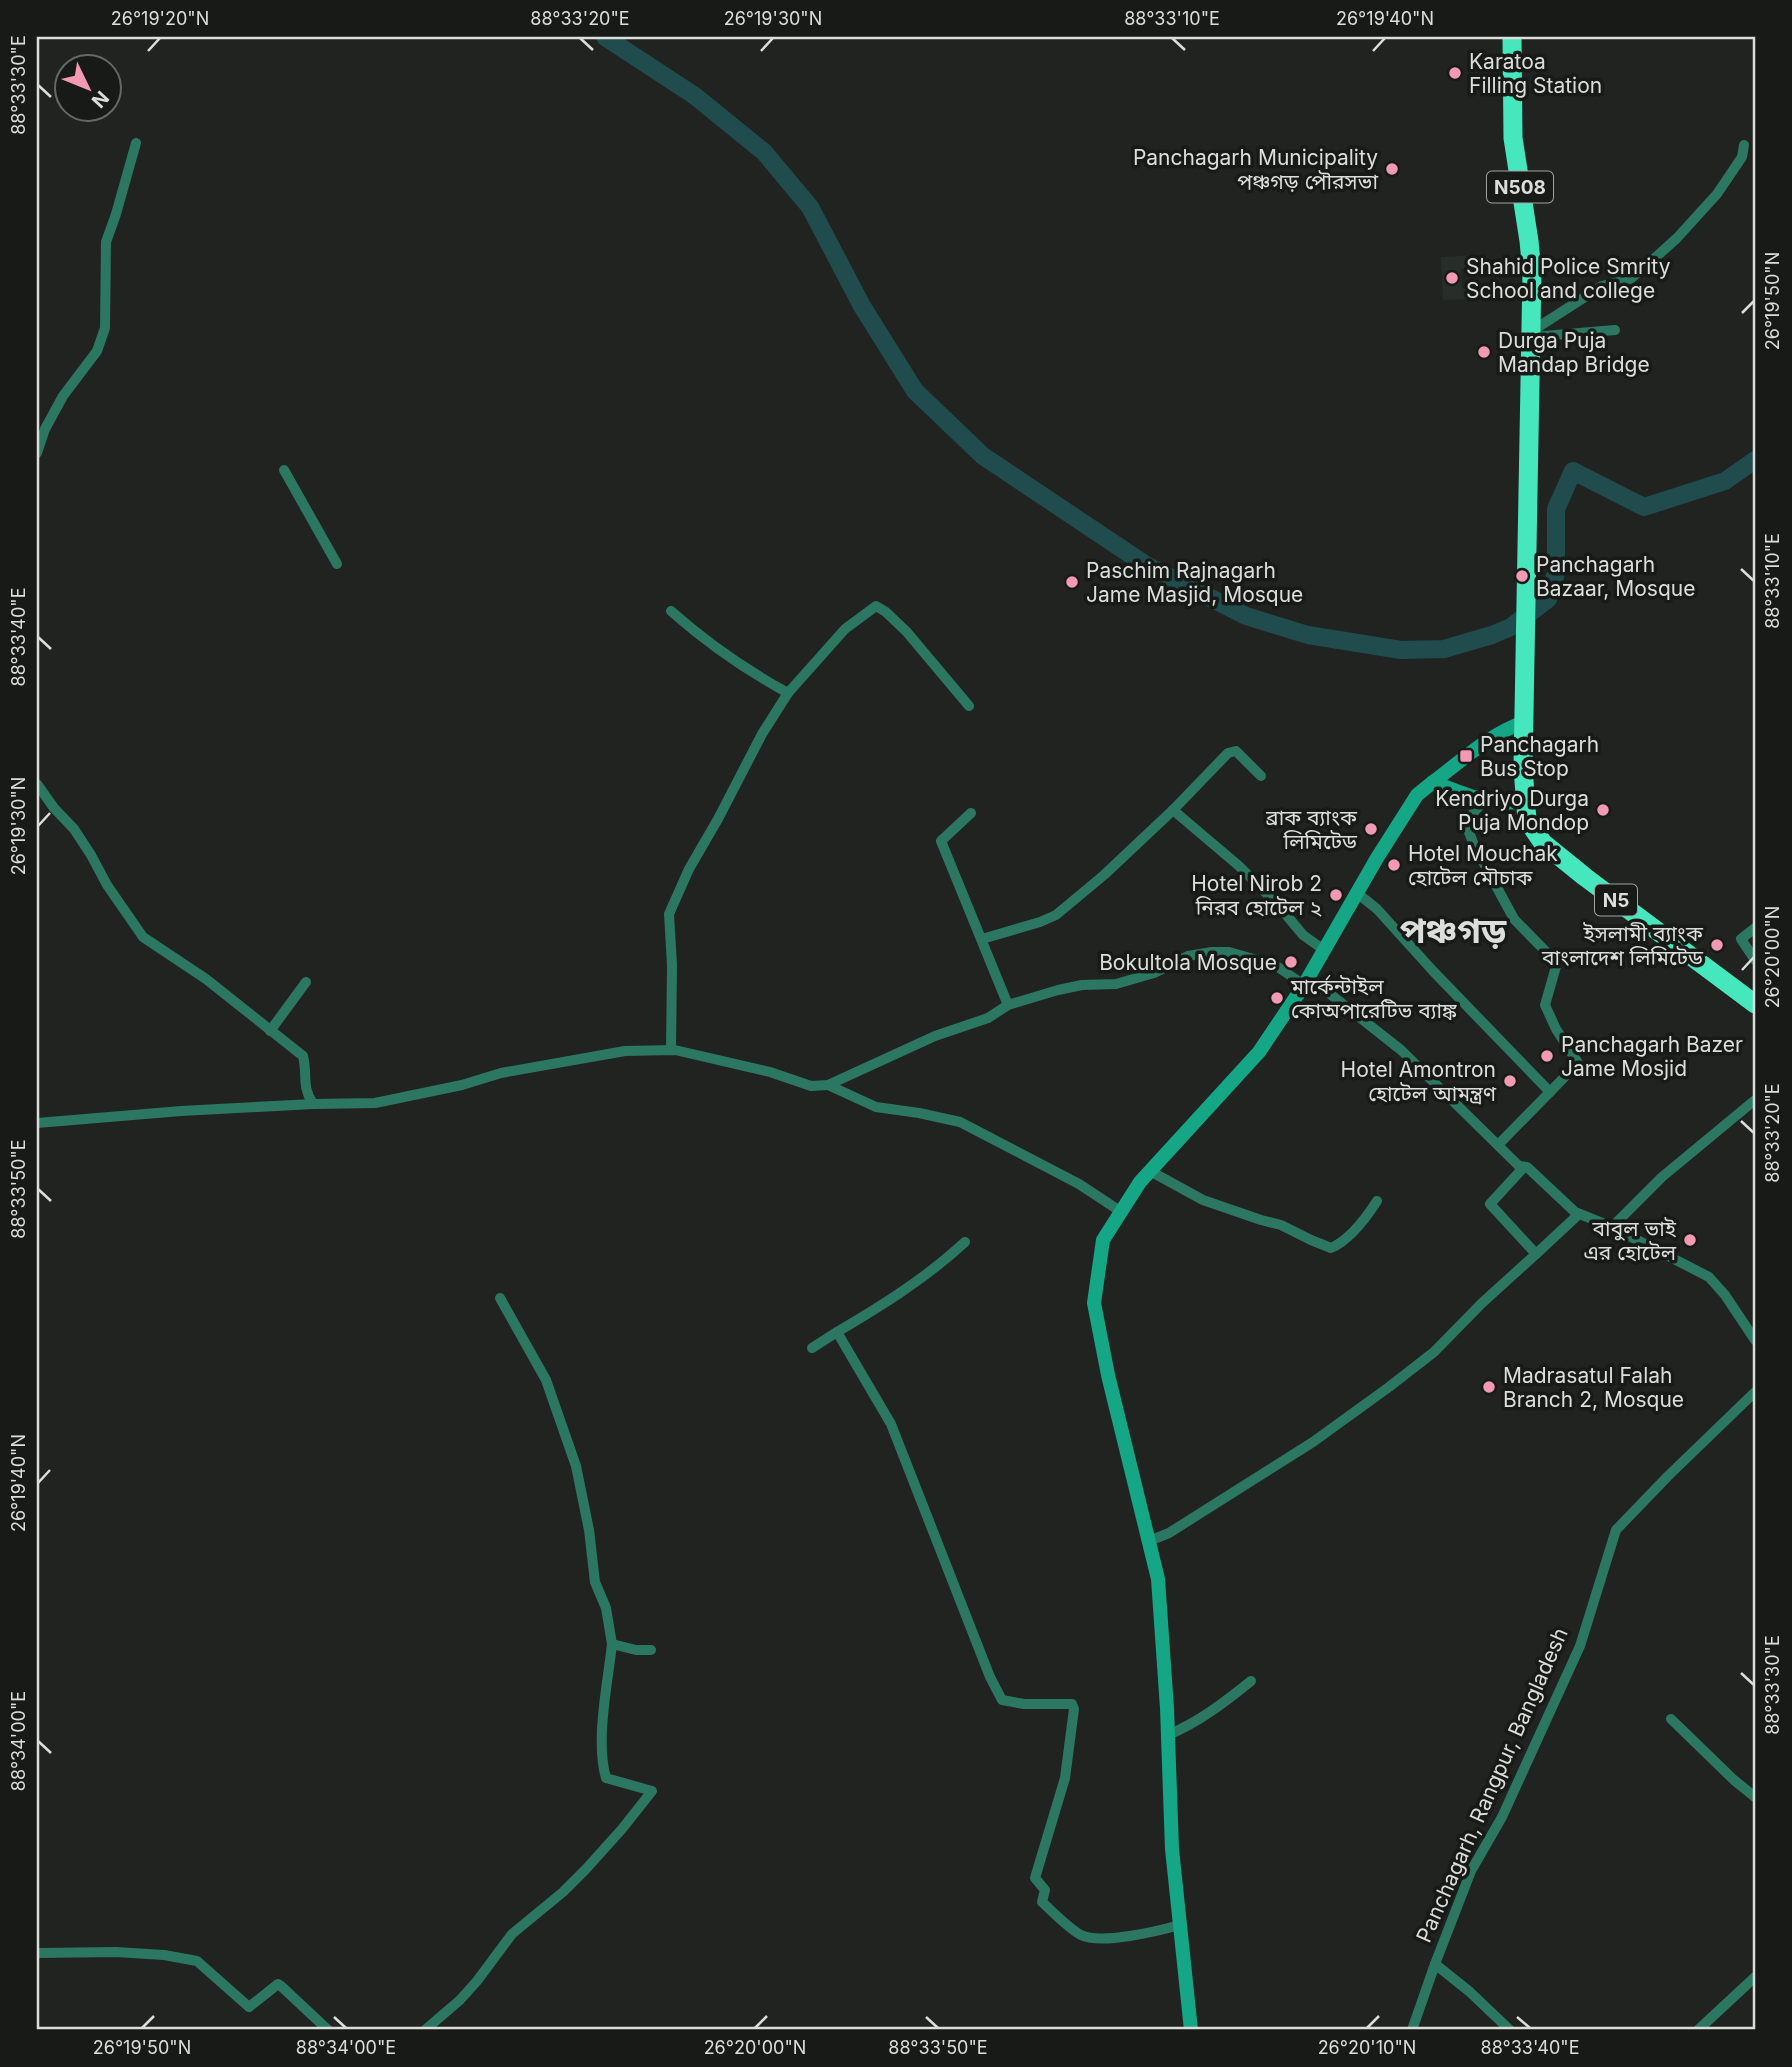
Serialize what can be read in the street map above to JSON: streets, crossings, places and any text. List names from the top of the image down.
{
  "streets": {
    "highway": ["N508", "N5"],
    "street": ["Panchagarh, Rangpur, Bangladesh"]
  },
  "crossings": [
    ["N508", "N5"]
  ],
  "districts": ["পঞ্চগড়"],
  "places": {
    "other": [
      "Karatoa Filling Station",
      "Panchagarh Municipality পঞ্চগড় পৌরসভা",
      "Shahid Police Smrity School and college",
      "Durga Puja Mandap Bridge",
      "Panchagarh Bazaar, Mosque",
      "Paschim Rajnagarh Jame Masjid, Mosque",
      "Kendriyo Durga Puja Mondop",
      "ব্রাক ব্যাংক লিমিটেড",
      "Hotel Mouchak হোটেল মৌচাক",
      "Hotel Nirob 2 নিরব হোটেল ২",
      "ইসলামী ব্যাংক বাংলাদেশ লিমিটেড",
      "Bokultola Mosque",
      "মার্কেন্টাইল কোঅপারেটিভ ব্যাঙ্ক",
      "Panchagarh Bazer Jame Mosjid",
      "Hotel Amontron হোটেল আমন্ত্রণ",
      "বাবুল ভাই এর হোটেল",
      "Madrasatul Falah Branch 2, Mosque"
    ],
    "transit": ["Panchagarh Bus Stop"]
  },
  "north": "bottom right",
  "coordinates": [
    "26°19'20\"N",
    "88°33'20\"E",
    "26°19'30\"N",
    "88°33'10\"E",
    "26°19'40\"N",
    "88°33'30\"E",
    "26°19'50\"N",
    "88°33'40\"E",
    "26°20'00\"N",
    "88°33'50\"E",
    "88°34'00\"E",
    "26°20'10\"N"
  ]
}
